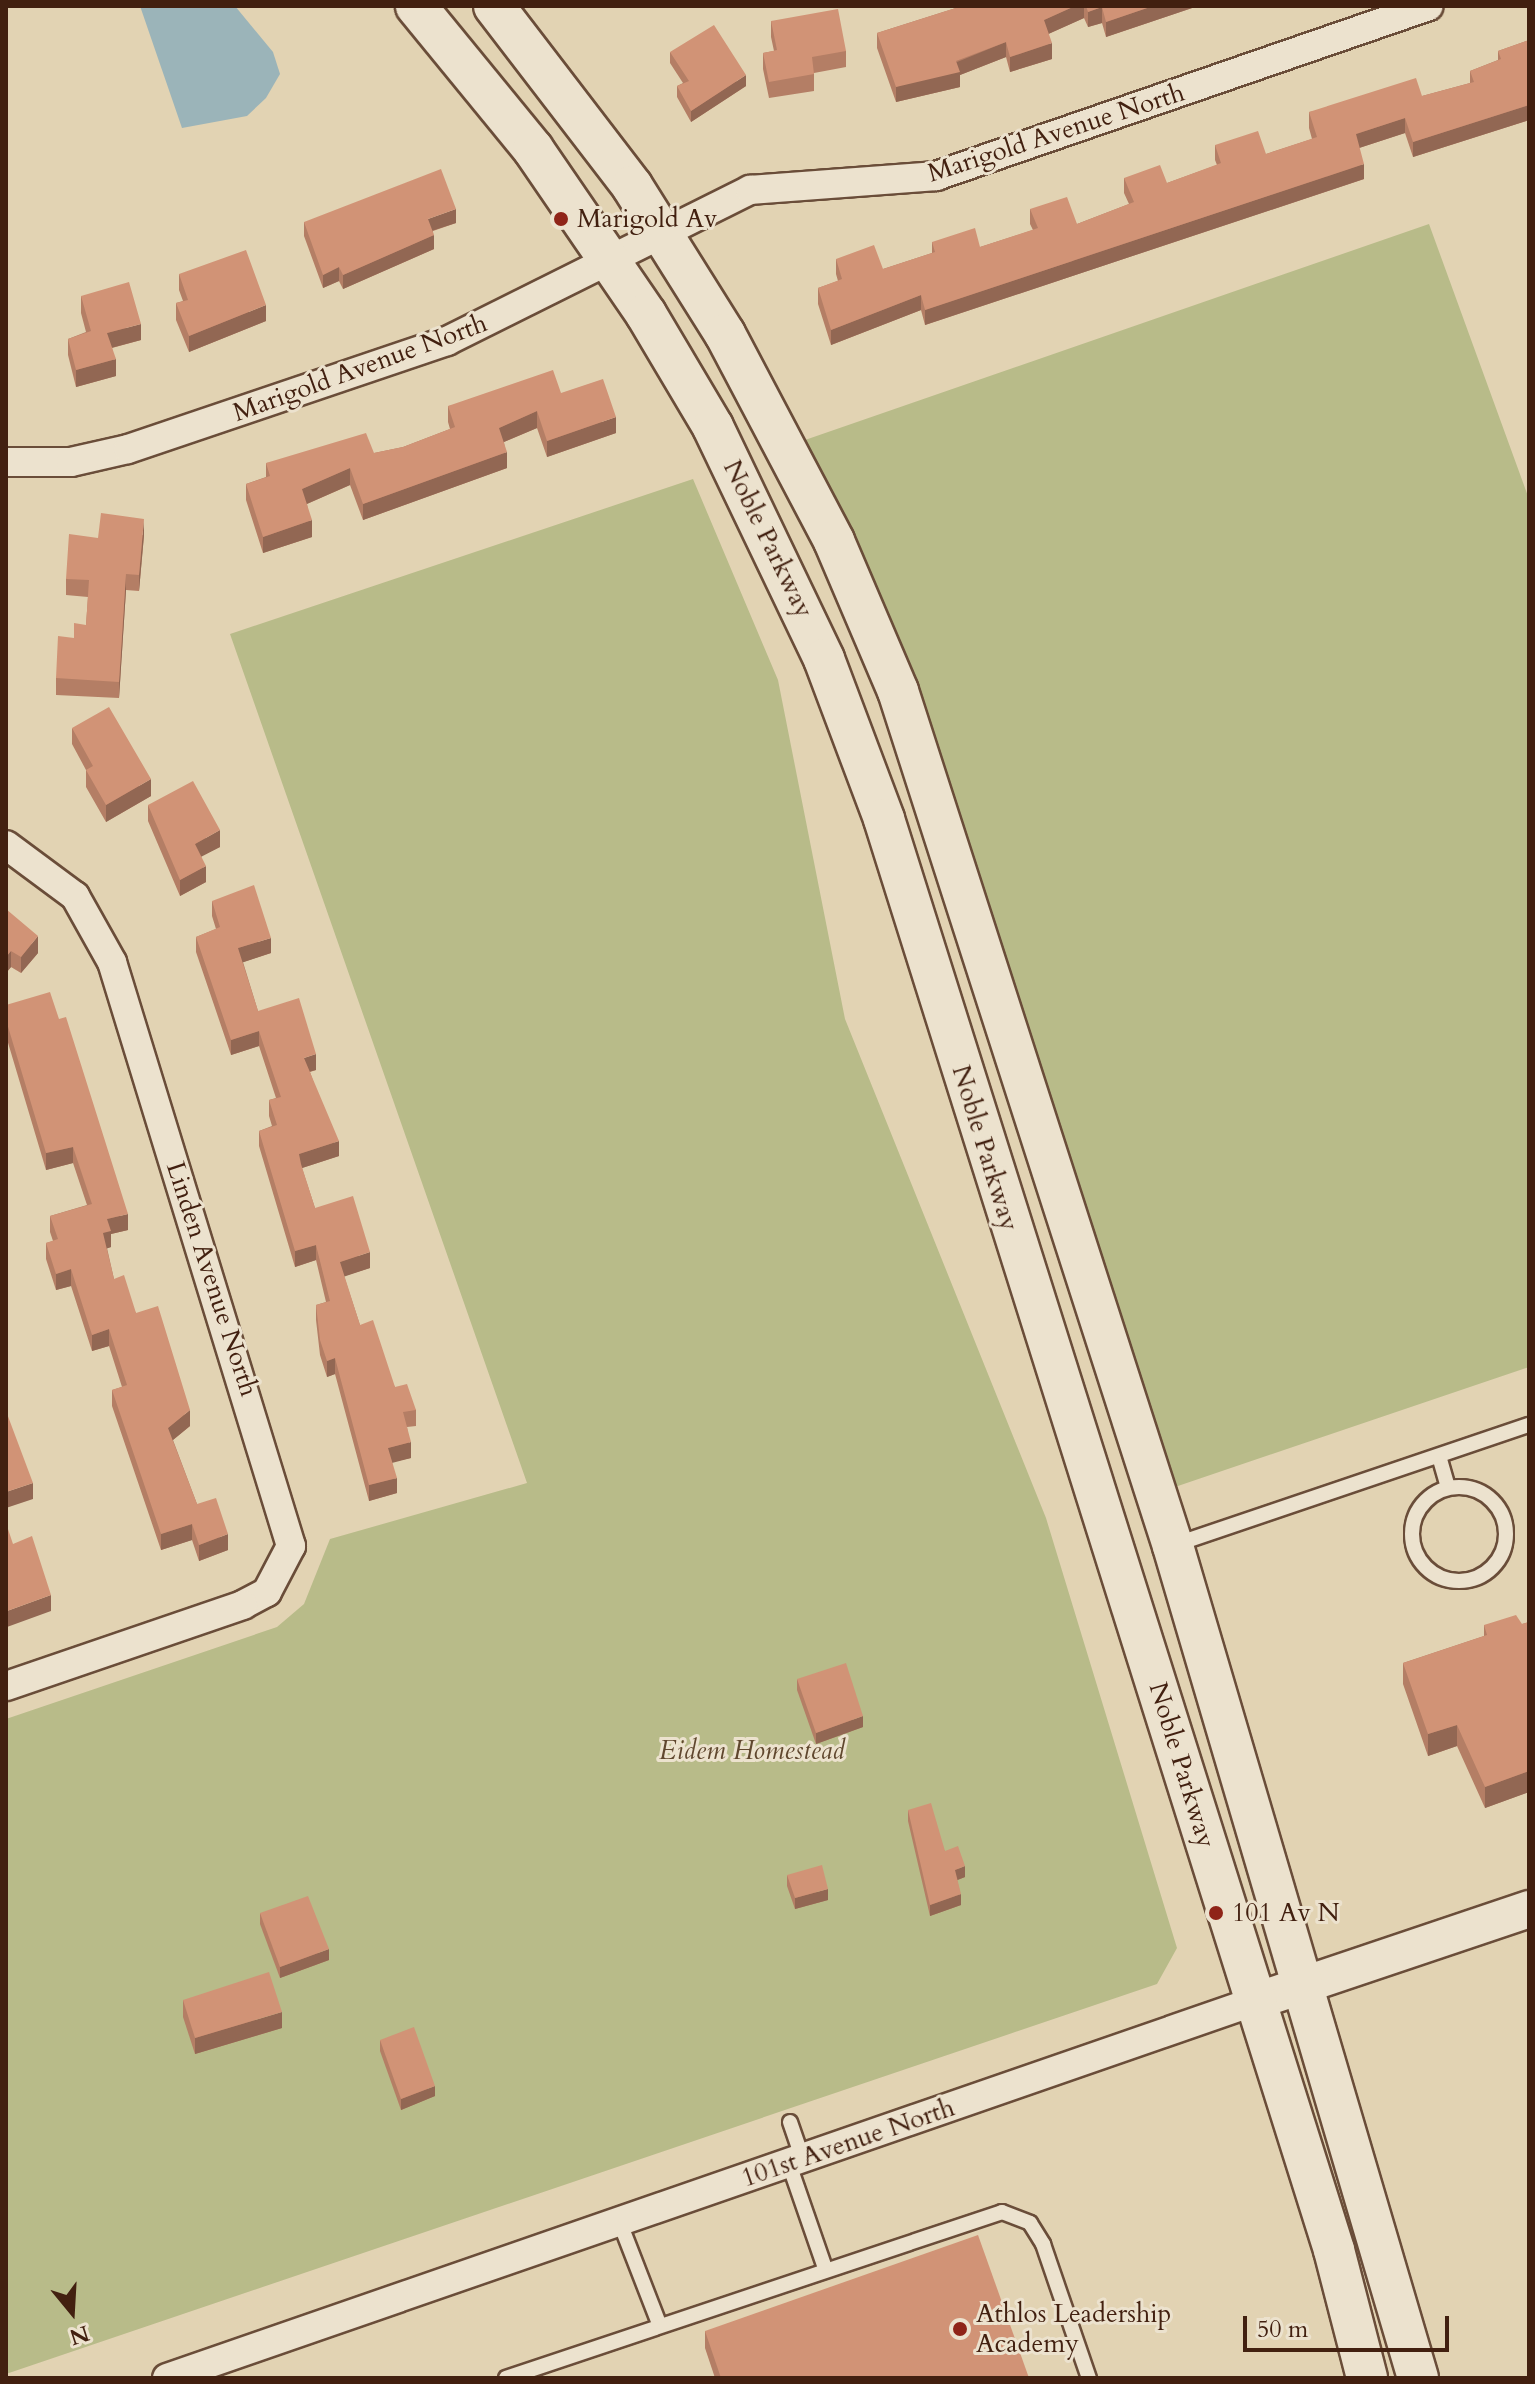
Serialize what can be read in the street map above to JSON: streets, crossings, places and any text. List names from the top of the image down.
{
  "streets": {
    "main road": ["Noble Parkway"],
    "street": ["Marigold Avenue North", "Linden Avenue North", "101st Avenue North"]
  },
  "crossings": [
    ["Marigold Avenue North", "Noble Parkway"],
    ["Noble Parkway", "101st Avenue North"]
  ],
  "parks": ["Eidem Homestead"],
  "places": ["Marigold Av", "101 Av N", "Athlos Leadership Academy"],
  "scale_bar": "50 m",
  "north": "bottom"
}
